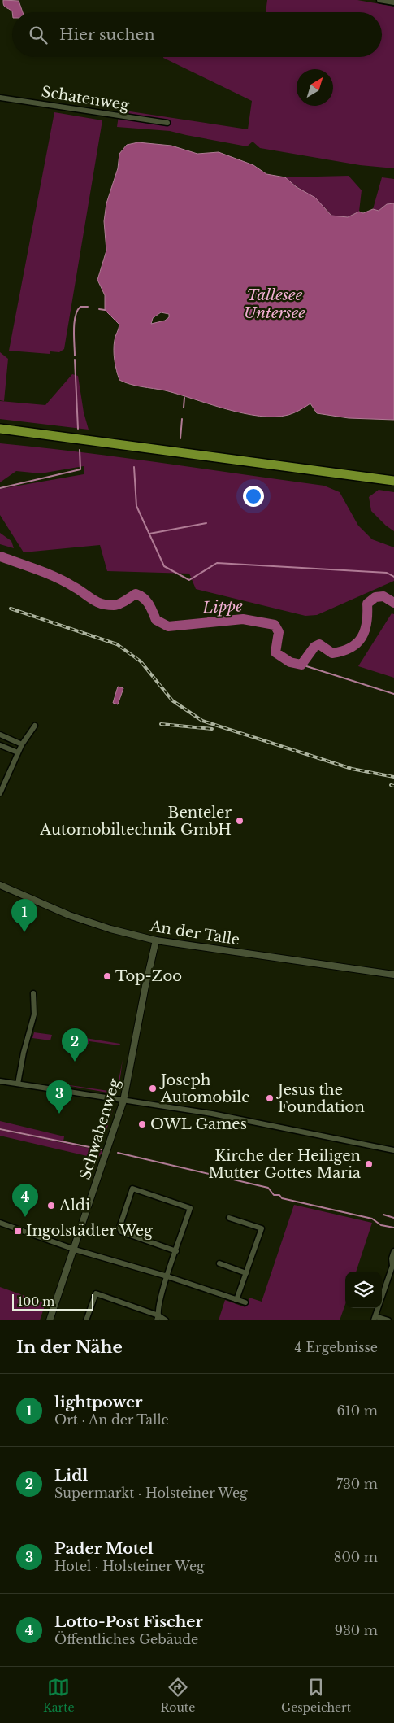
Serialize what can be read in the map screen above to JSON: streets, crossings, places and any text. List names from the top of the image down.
{
  "streets": {
    "street": ["Schatenweg", "An der Talle", "Schwabenweg"]
  },
  "crossings": [
    ["An der Talle", "Schwabenweg"]
  ],
  "water": ["Tallesee Untersee", "Lippe"],
  "places": {
    "other": [
      "Benteler Automobiltechnik GmbH",
      "Top-Zoo",
      "Joseph Automobile",
      "Jesus the Foundation",
      "OWL Games",
      "Kirche der Heiligen Mutter Gottes Maria",
      "Aldi"
    ],
    "transit": ["Ingolstädter Weg"]
  },
  "scale_bar": "100 m",
  "north": "top right",
  "page": {
    "search": "Hier suchen",
    "pins": [
      "1",
      "2",
      "3",
      "4"
    ],
    "scale": "100 m",
    "heading": ["In der Nähe", "4 Ergebnisse"],
    "list": [
      {
        "mark": "1",
        "name": "lightpower",
        "note": "Ort · An der Talle",
        "value": "610 m"
      },
      {
        "mark": "2",
        "name": "Lidl",
        "note": "Supermarkt · Holsteiner Weg",
        "value": "730 m"
      },
      {
        "mark": "3",
        "name": "Pader Motel",
        "note": "Hotel · Holsteiner Weg",
        "value": "800 m"
      },
      {
        "mark": "4",
        "name": "Lotto-Post Fischer",
        "note": "Öffentliches Gebäude",
        "value": "930 m"
      }
    ],
    "nav": ["Karte", "Route", "Gespeichert"]
  }
}
